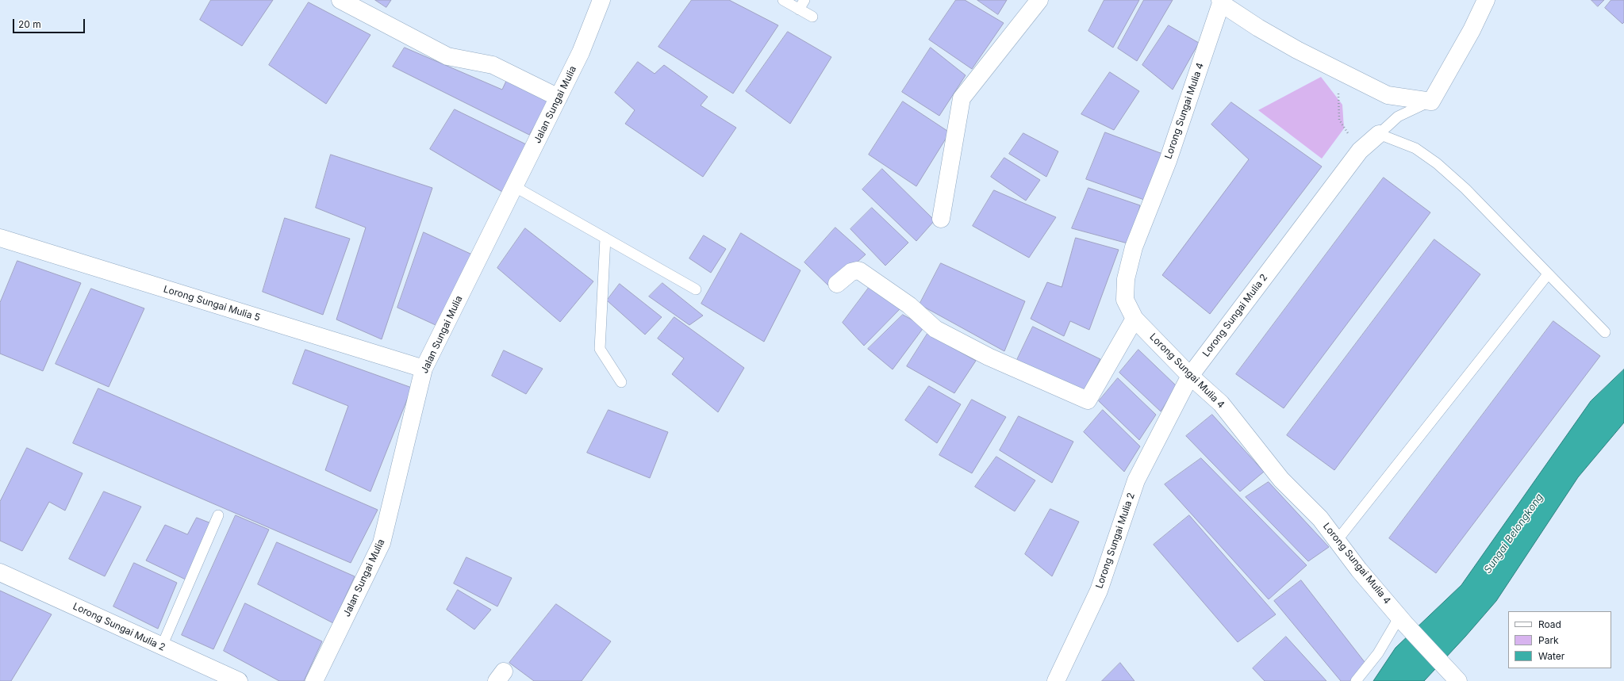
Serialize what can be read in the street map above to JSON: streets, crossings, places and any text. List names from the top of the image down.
{
  "streets": {
    "street": [
      "Jalan Sungai Mulia",
      "Lorong Sungai Mulia 4",
      "Lorong Sungai Mulia 5",
      "Lorong Sungai Mulia 2"
    ]
  },
  "crossings": [
    ["Jalan Sungai Mulia", "Lorong Sungai Mulia 5"],
    ["Lorong Sungai Mulia 4", "Lorong Sungai Mulia 2"]
  ],
  "water": ["Sungai Belongkong"],
  "legend": ["Road", "Park", "Water"],
  "scale_bar": "20 m"
}
